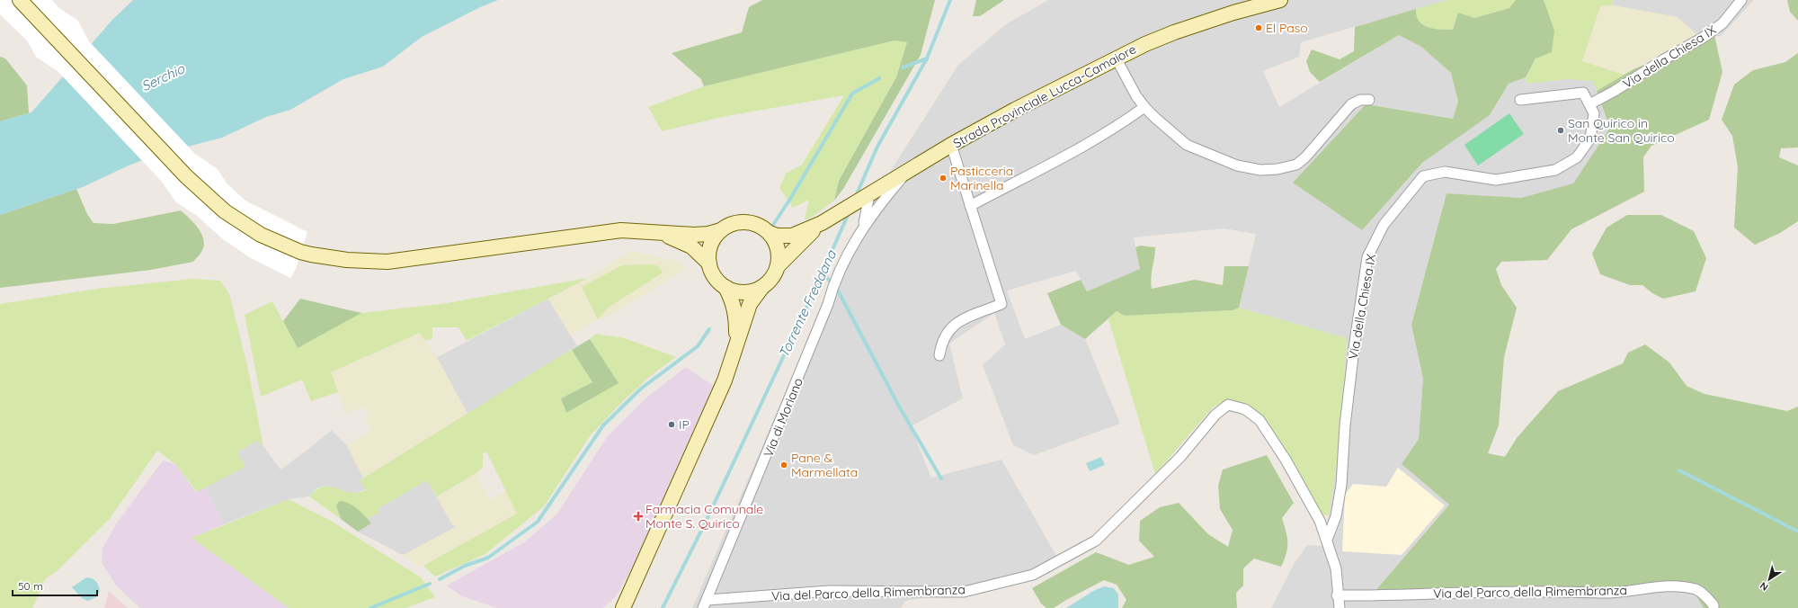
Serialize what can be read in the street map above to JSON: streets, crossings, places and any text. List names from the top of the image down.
{
  "streets": {
    "main road": ["Strada Provinciale Lucca-Camaiore"],
    "street": ["Via della Chiesa IX", "Via di Moriano", "Via del Parco della Rimembranza"]
  },
  "crossings": [
    ["Via della Chiesa IX", "Via del Parco della Rimembranza"],
    ["Strada Provinciale Lucca-Camaiore", "Via di Moriano"],
    ["Via di Moriano", "Via del Parco della Rimembranza"]
  ],
  "water": ["Serchio", "Torrente Freddana"],
  "places": {
    "other": [
      "El Paso",
      "San Quirico in Monte San Quirico",
      "Pasticceria Marinella",
      "IP",
      "Pane & Marmellata"
    ],
    "health": ["Farmacia Comunale Monte S. Quirico"]
  },
  "scale_bar": "50 m",
  "north": "bottom left"
}
